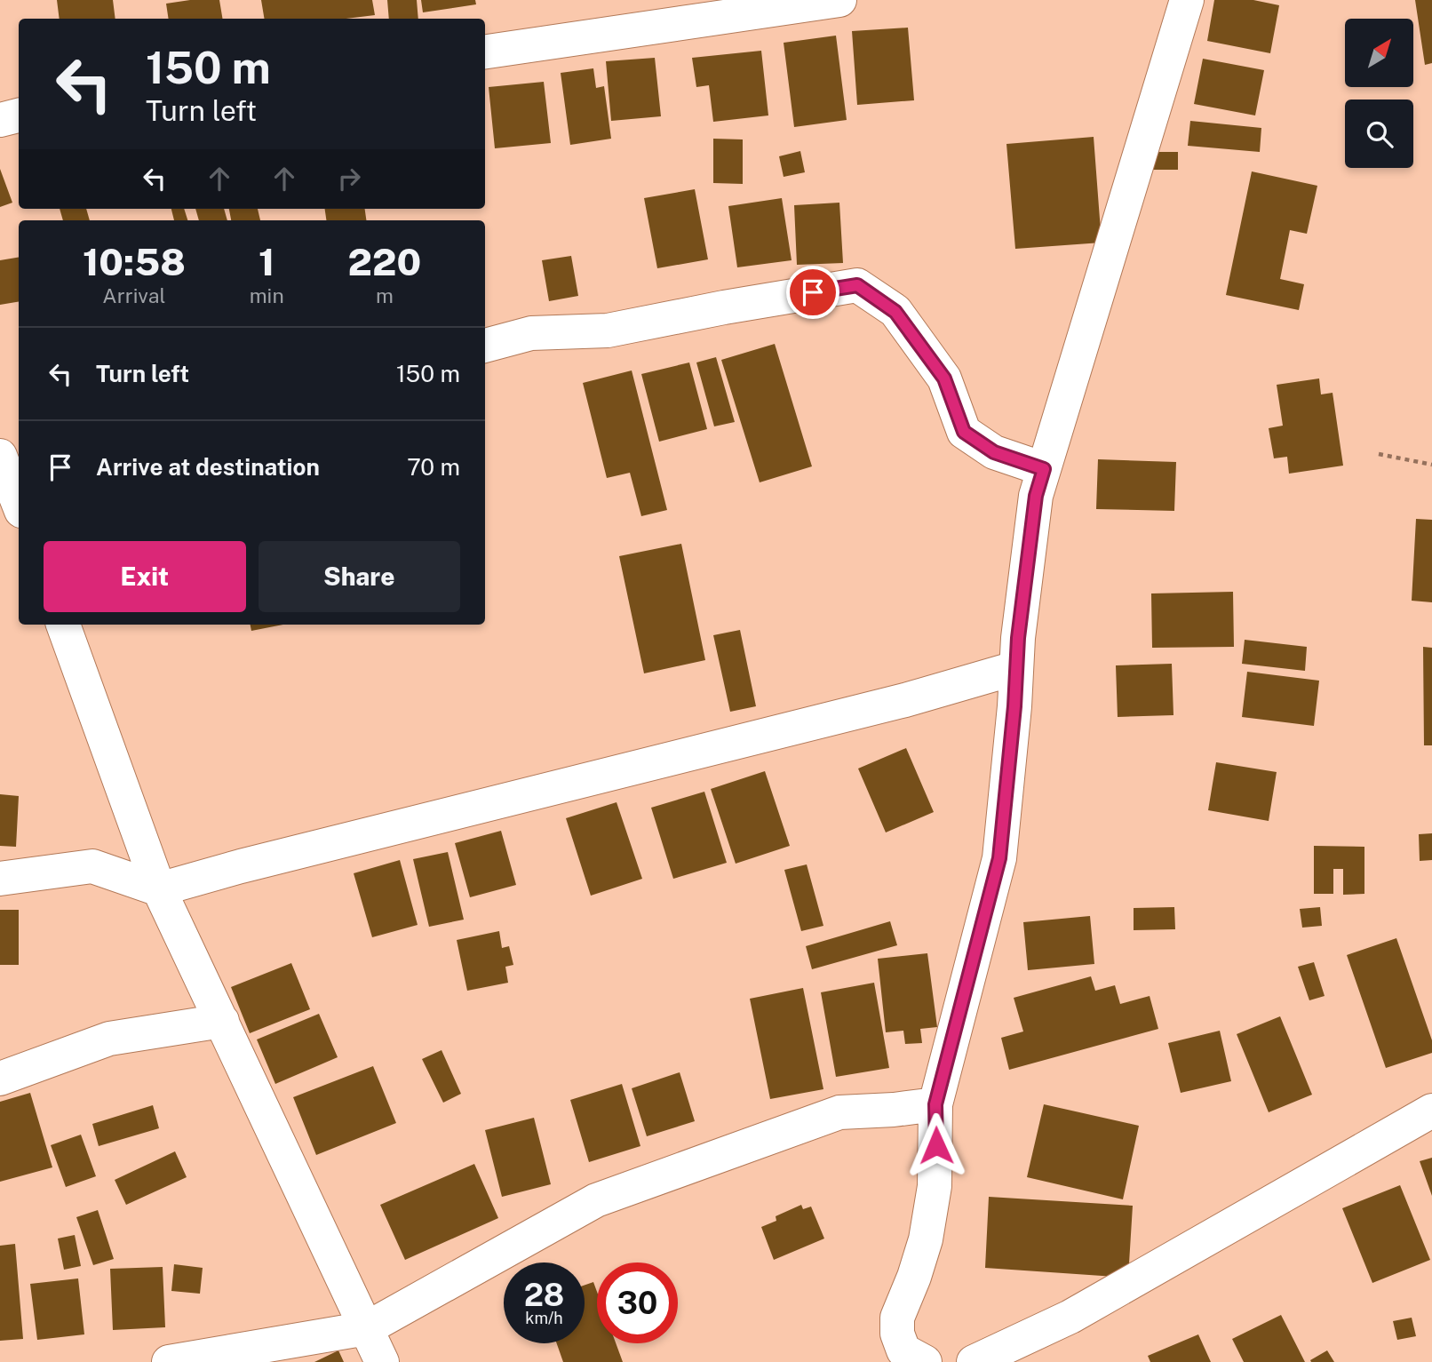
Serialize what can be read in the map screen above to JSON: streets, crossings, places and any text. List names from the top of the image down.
{
  "north": "top right",
  "page": {
    "turn": ["150 m", "Turn left"],
    "eta": [
      "10:58",
      "Arrival",
      "1",
      "min",
      "220",
      "m"
    ],
    "list": [
      {
        "name": "Turn left",
        "value": "150 m"
      },
      {
        "name": "Arrive at destination",
        "value": "70 m"
      }
    ],
    "buttons": ["Exit", "Share"],
    "speed": "28 km/h",
    "limit": "30"
  }
}
